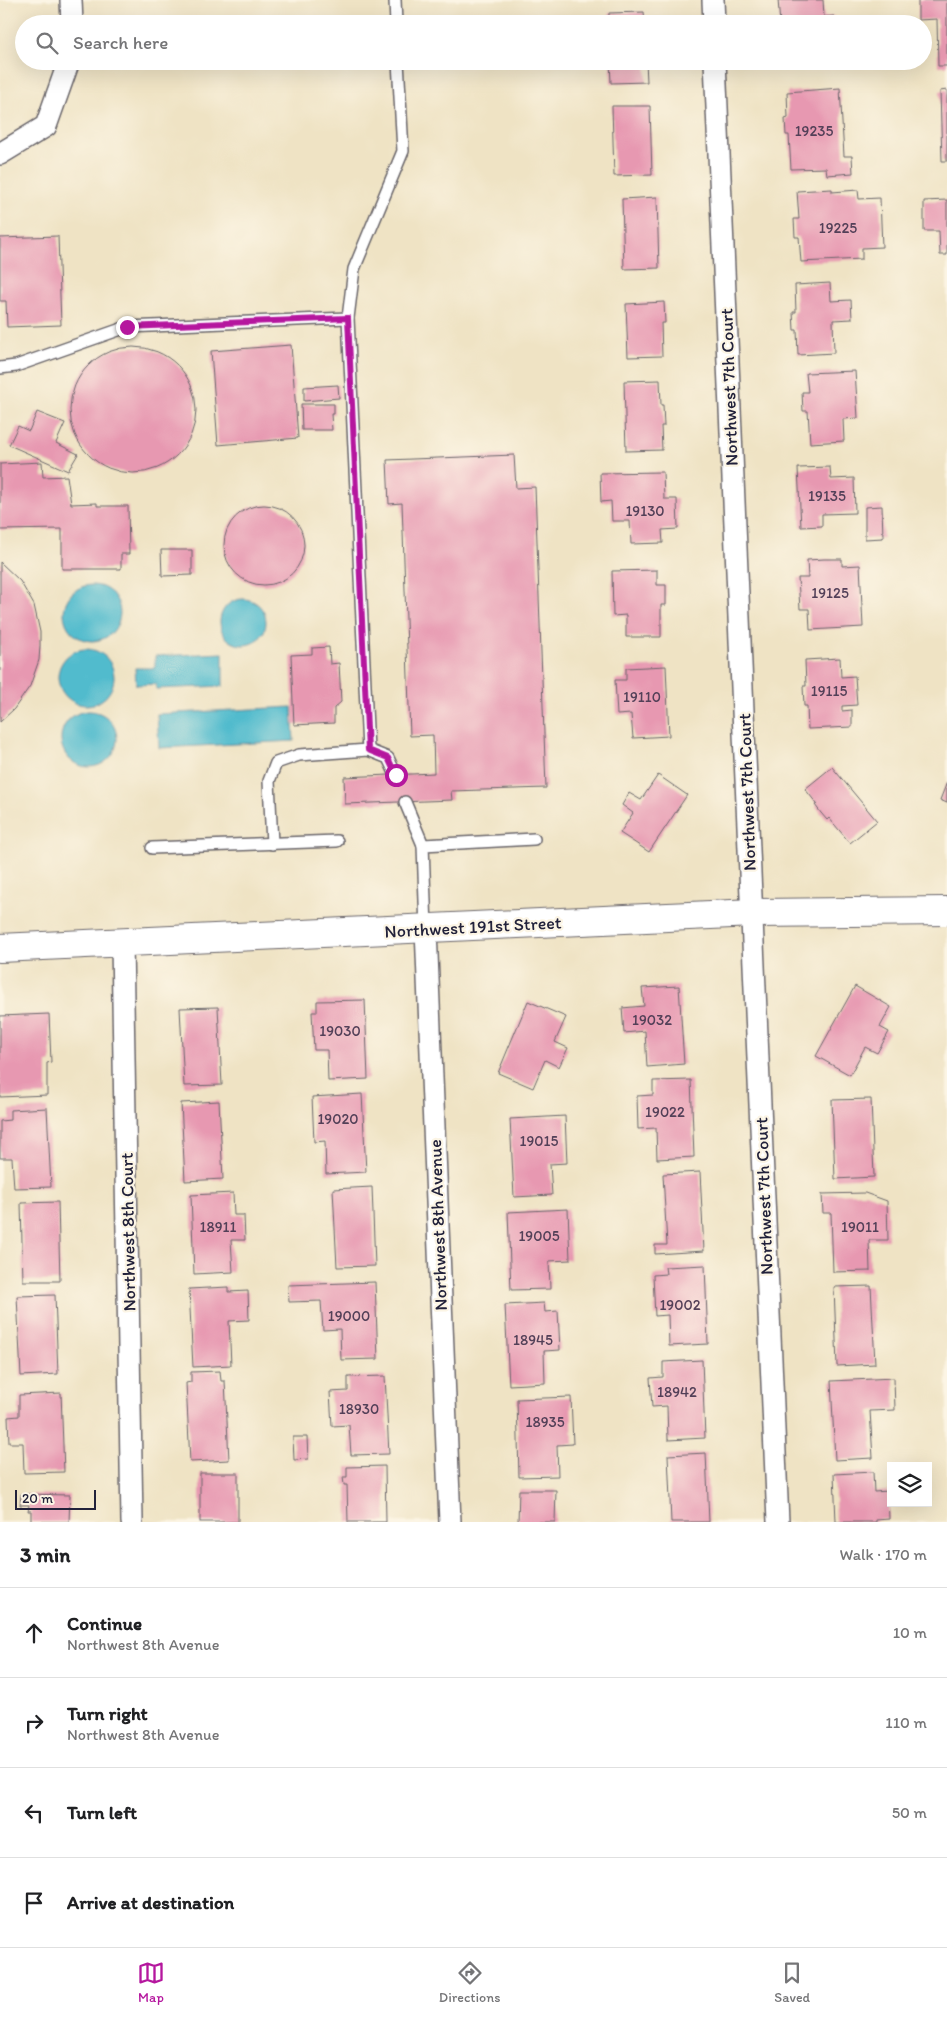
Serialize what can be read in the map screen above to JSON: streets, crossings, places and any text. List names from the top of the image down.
{
  "streets": {
    "street": [
      "Northwest 7th Court",
      "Northwest 191st Street",
      "Northwest 8th Avenue",
      "Northwest 8th Court"
    ]
  },
  "crossings": [
    ["Northwest 7th Court", "Northwest 191st Street"],
    ["Northwest 191st Street", "Northwest 8th Avenue"],
    ["Northwest 191st Street", "Northwest 8th Court"]
  ],
  "house_numbers": [
    "19235",
    "19225",
    "19135",
    "19130",
    "19125",
    "19115",
    "19110",
    "19032",
    "19030",
    "19022",
    "19020",
    "19015",
    "18911",
    "19011",
    "19005",
    "19002",
    "19000",
    "18945",
    "18942",
    "18930",
    "18935"
  ],
  "scale_bar": "20 m",
  "page": {
    "search": "Search here",
    "scale": "20 m",
    "heading": ["3 min", "Walk · 170 m"],
    "list": [
      ["Continue", "Northwest 8th Avenue", "10 m"],
      ["Turn right", "Northwest 8th Avenue", "110 m"],
      ["Turn left", "50 m"],
      "Arrive at destination"
    ],
    "nav": ["Map", "Directions", "Saved"]
  }
}
